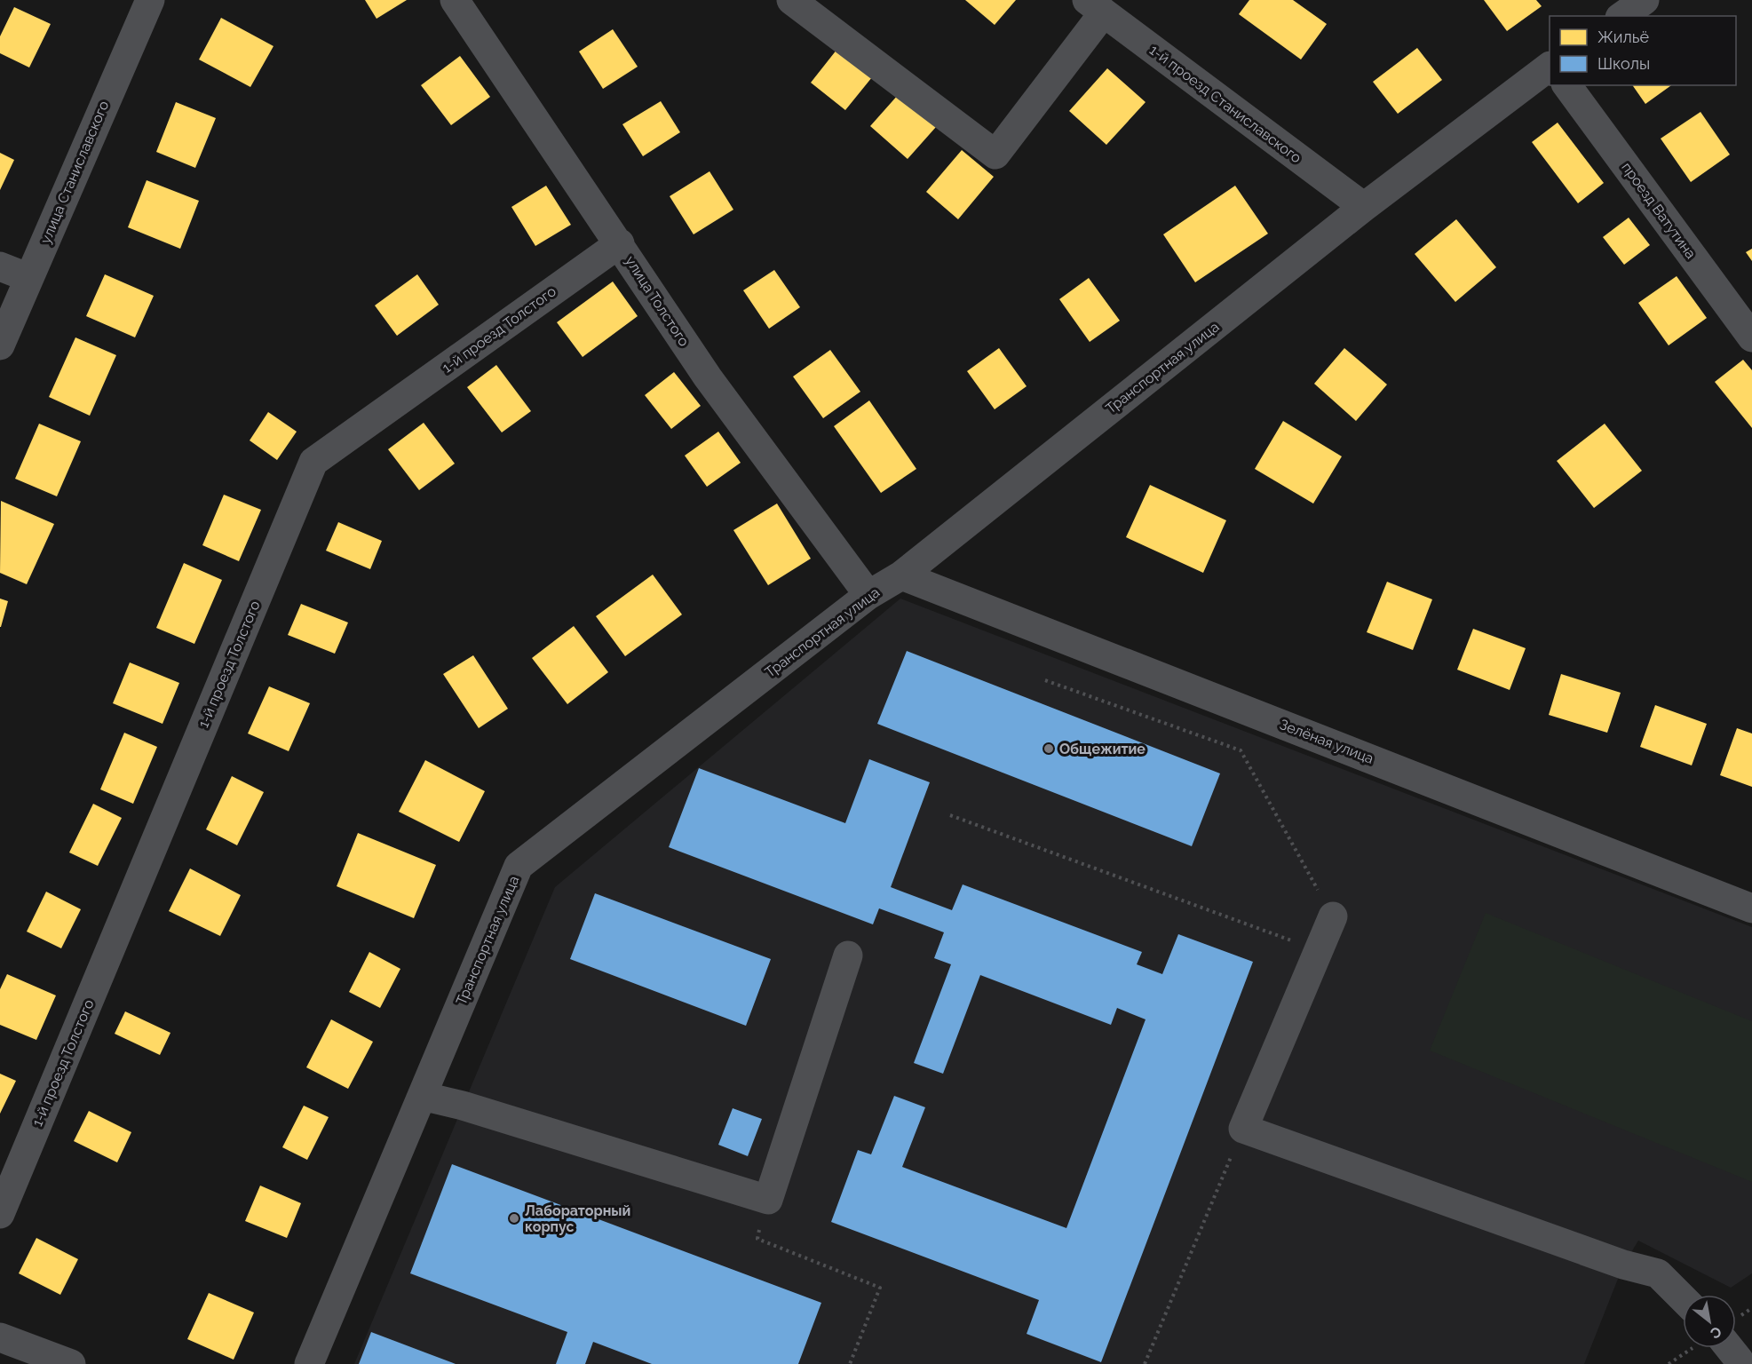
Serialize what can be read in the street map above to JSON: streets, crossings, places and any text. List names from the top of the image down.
{
  "streets": {
    "street": [
      "1-й проезд Станиславского",
      "улица Станиславского",
      "проезд Ватутина",
      "улица Толстого",
      "1-й проезд Толстого",
      "Транспортная улица",
      "Зелёная улица"
    ]
  },
  "crossings": [
    ["1-й проезд Станиславского", "Транспортная улица"],
    ["улица Толстого", "1-й проезд Толстого"],
    ["улица Толстого", "Транспортная улица"],
    ["Транспортная улица", "Зелёная улица"]
  ],
  "places": ["Общежитие", "Лабораторный корпус"],
  "legend": ["Жильё", "Школы"],
  "north": "bottom right"
}
